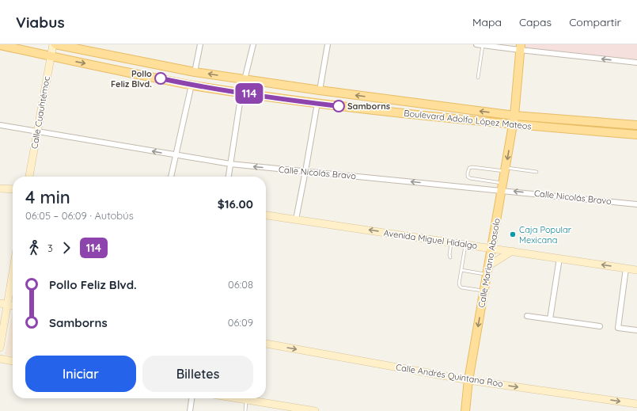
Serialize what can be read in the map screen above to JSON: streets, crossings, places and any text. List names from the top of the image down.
{
  "streets": {
    "main road": [
      "Calle Cuauhtémoc",
      "Boulevard Adolfo López Mateos",
      "Avenida Miguel Hidalgo",
      "Calle Mariano Abasolo",
      "Calle Andrés Quintana Roo"
    ],
    "street": ["Calle Nicolás Bravo"]
  },
  "crossings": [
    ["Calle Cuauhtémoc", "Boulevard Adolfo López Mateos"],
    ["Calle Cuauhtémoc", "Calle Nicolás Bravo"],
    ["Boulevard Adolfo López Mateos", "Calle Mariano Abasolo"],
    ["Calle Nicolás Bravo", "Calle Mariano Abasolo"],
    ["Avenida Miguel Hidalgo", "Calle Mariano Abasolo"],
    ["Calle Mariano Abasolo", "Calle Andrés Quintana Roo"]
  ],
  "one_way": [
    "Calle Nicolás Bravo",
    "Avenida Miguel Hidalgo",
    "Calle Mariano Abasolo",
    "Calle Andrés Quintana Roo"
  ],
  "places": ["Pollo Feliz Blvd.", "Samborns", "Caja Popular Mexicana"],
  "lines": ["bus line 114"],
  "page": {
    "header": "Viabus",
    "nav": ["Mapa", "Capas", "Compartir"],
    "on_map": "114",
    "heading": ["4 min", "06:05 – 06:09 · Autobús", "$16.00"],
    "legs": ["3", "114"],
    "list": [
      {
        "name": "Pollo Feliz Blvd.",
        "value": "06:08"
      },
      {
        "name": "Samborns",
        "value": "06:09"
      }
    ],
    "buttons": ["Iniciar", "Billetes"]
  }
}
